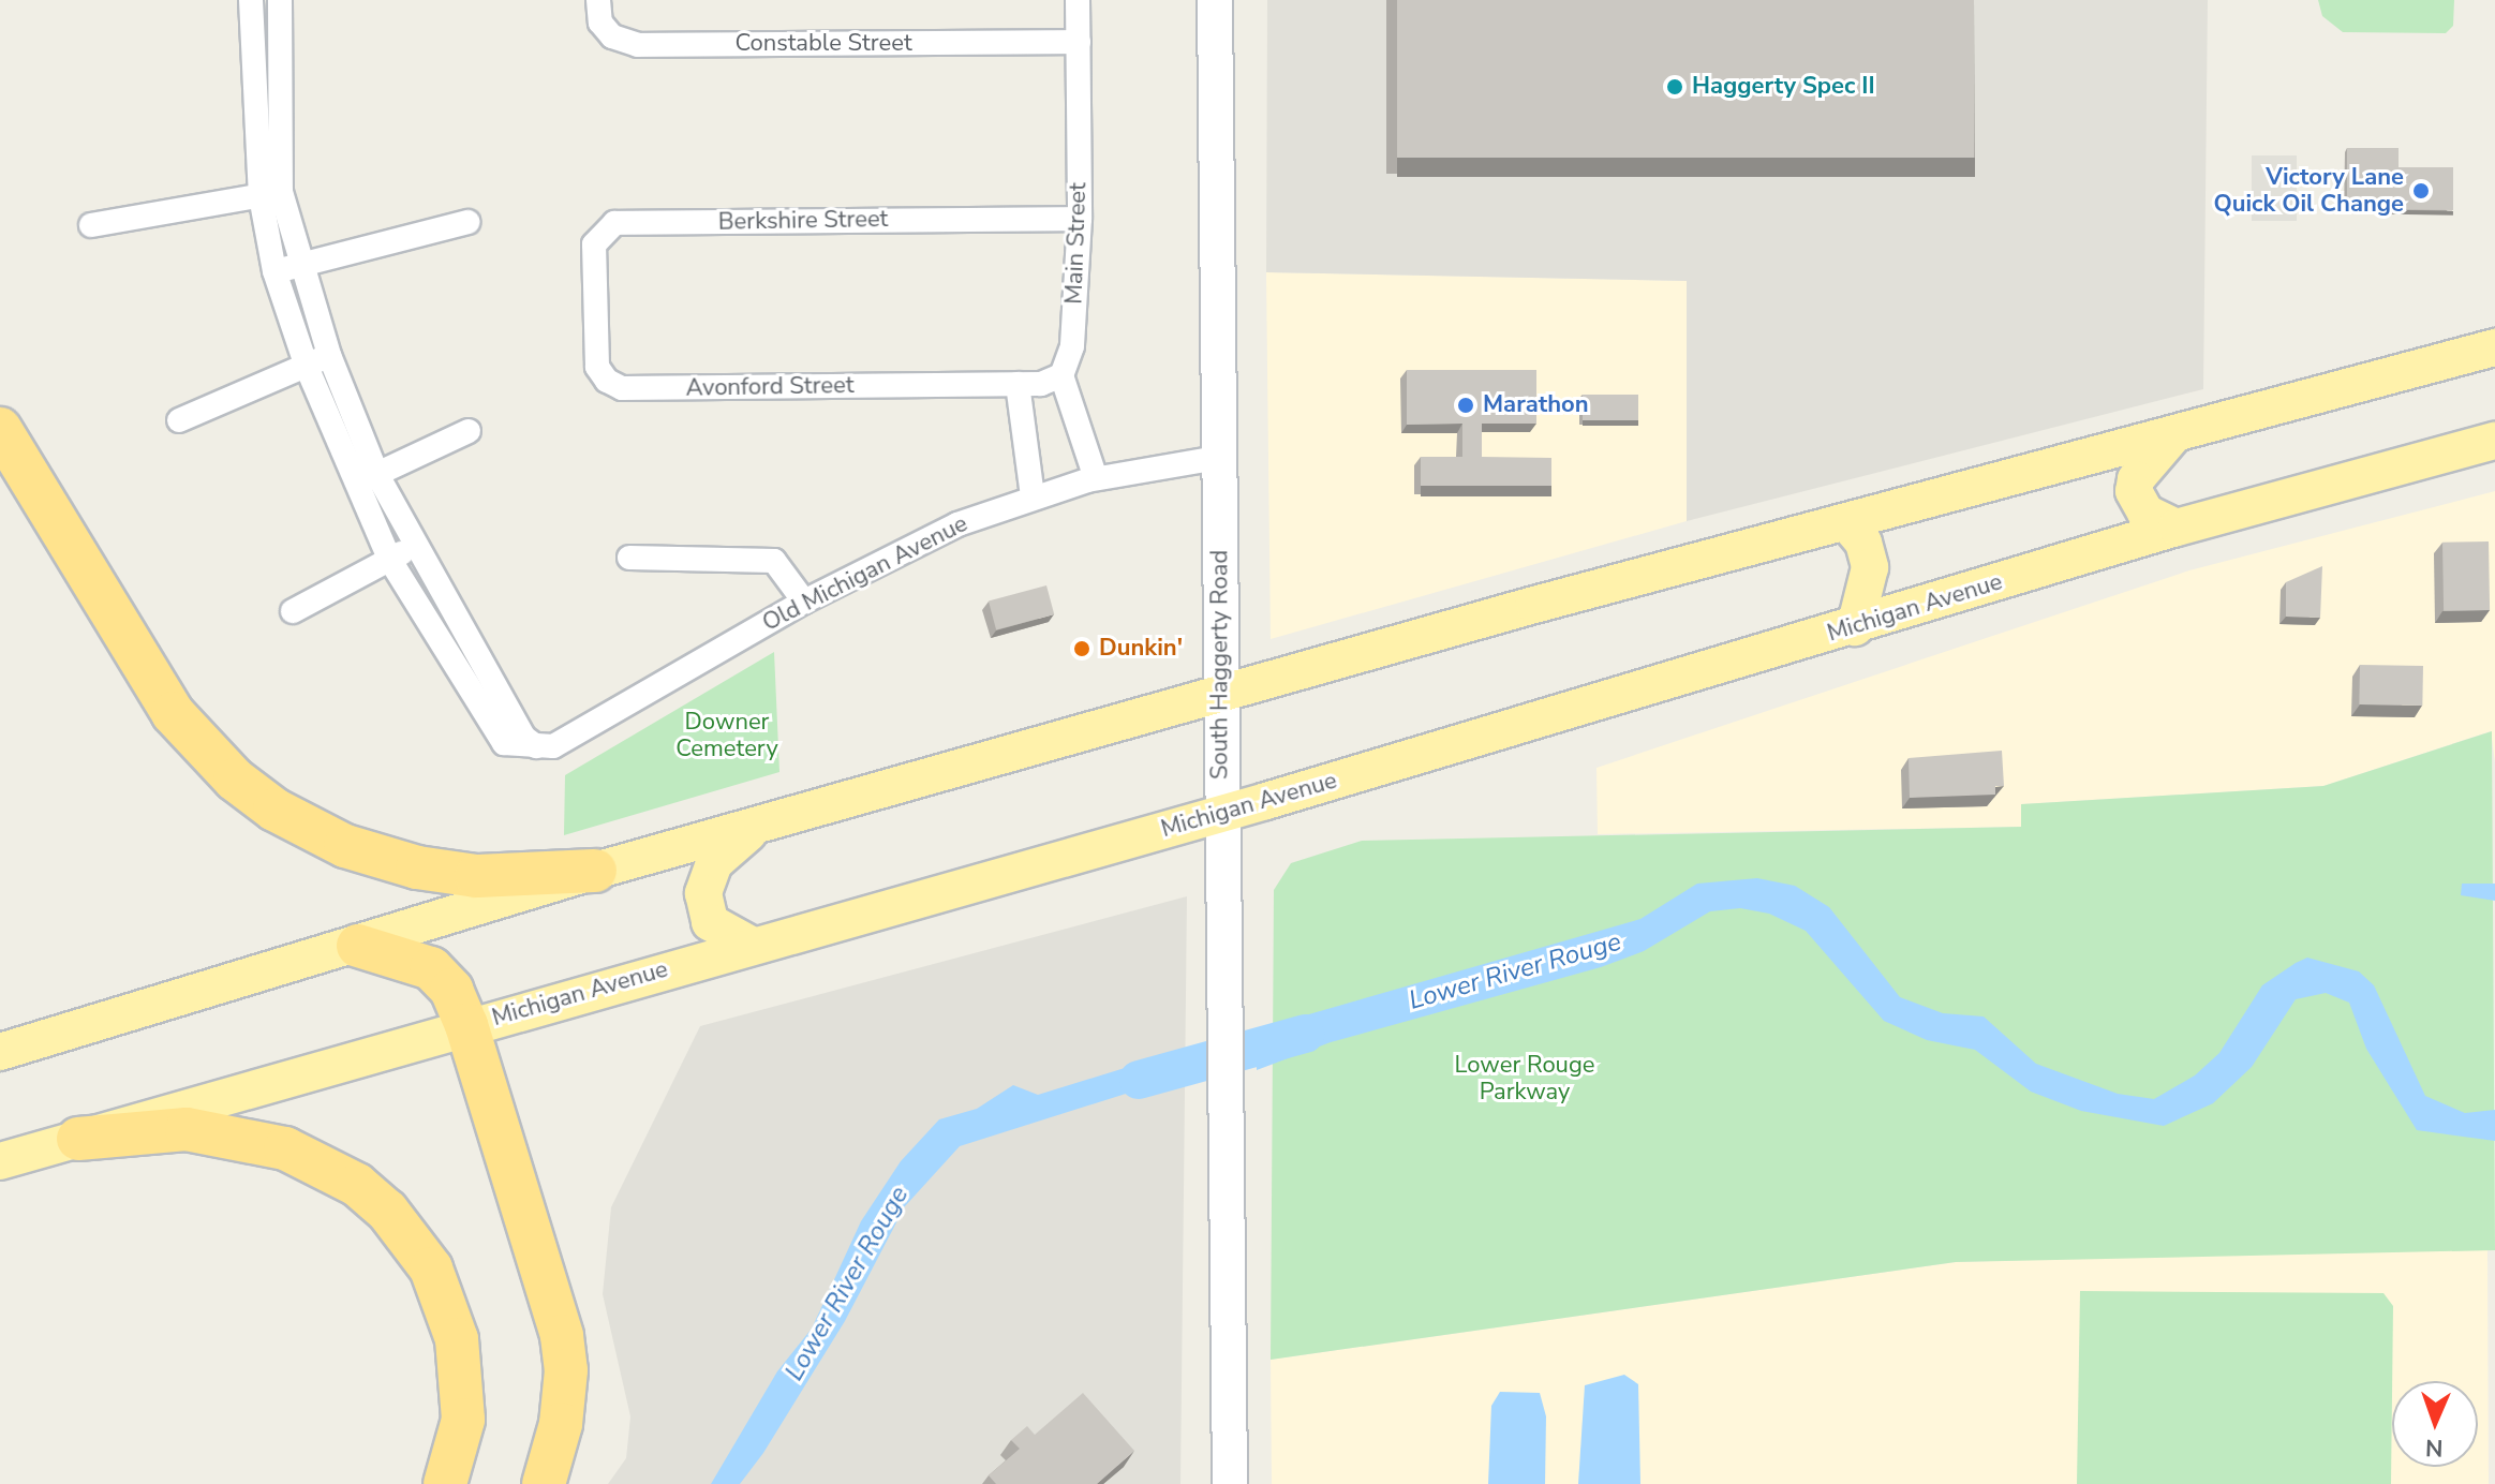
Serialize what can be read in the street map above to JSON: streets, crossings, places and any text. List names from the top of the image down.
{
  "streets": {
    "main road": ["Michigan Avenue", "South Haggerty Road"],
    "street": [
      "Constable Street",
      "Berkshire Street",
      "Main Street",
      "Avonford Street",
      "Old Michigan Avenue"
    ]
  },
  "crossings": [
    ["Constable Street", "Main Street"],
    ["Berkshire Street", "Main Street"],
    ["Berkshire Street", "Avonford Street"],
    ["Main Street", "Avonford Street"],
    ["Old Michigan Avenue", "South Haggerty Road"],
    ["Michigan Avenue", "South Haggerty Road"]
  ],
  "water": ["Lower River Rouge"],
  "parks": ["Downer Cemetery", "Lower Rouge Parkway"],
  "places": [
    "Haggerty Spec II",
    "Victory Lane Quick Oil Change",
    "Marathon",
    "Dunkin'"
  ],
  "north": "bottom"
}
